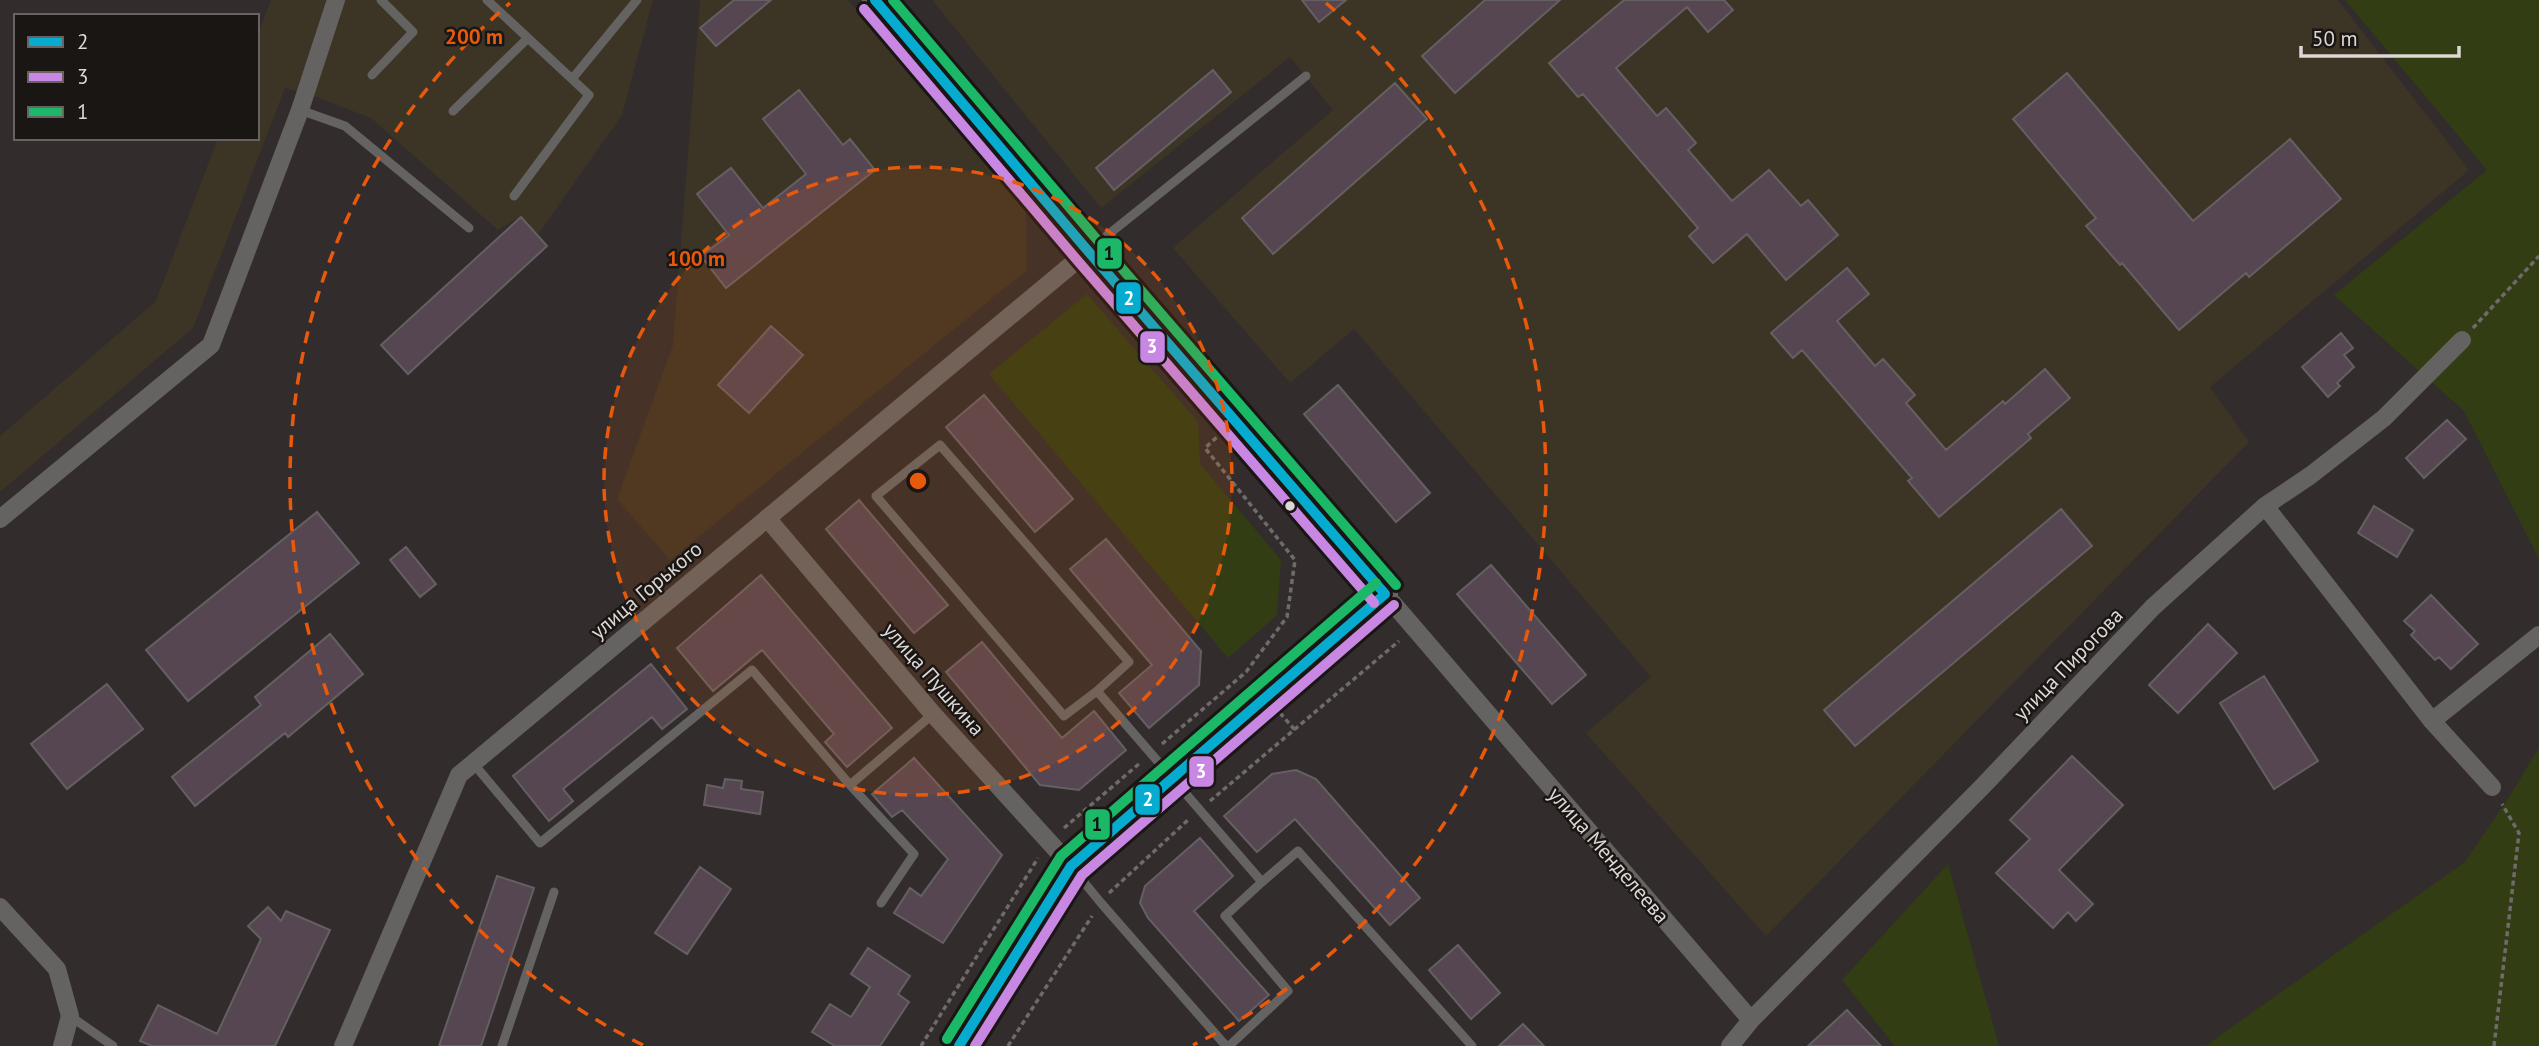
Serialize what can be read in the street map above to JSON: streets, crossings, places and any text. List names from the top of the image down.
{
  "streets": {
    "street": [
      "улица Горького",
      "улица Пирогова",
      "улица Пушкина",
      "улица Менделеева"
    ]
  },
  "crossings": [
    ["улица Горького", "улица Пушкина"],
    ["улица Пирогова", "улица Менделеева"]
  ],
  "lines": ["transit line 2", "transit line 1", "transit line 3"],
  "legend": ["2", "3", "1"],
  "scale_bar": "50 m",
  "rings": ["200 m", "100 m"]
}
